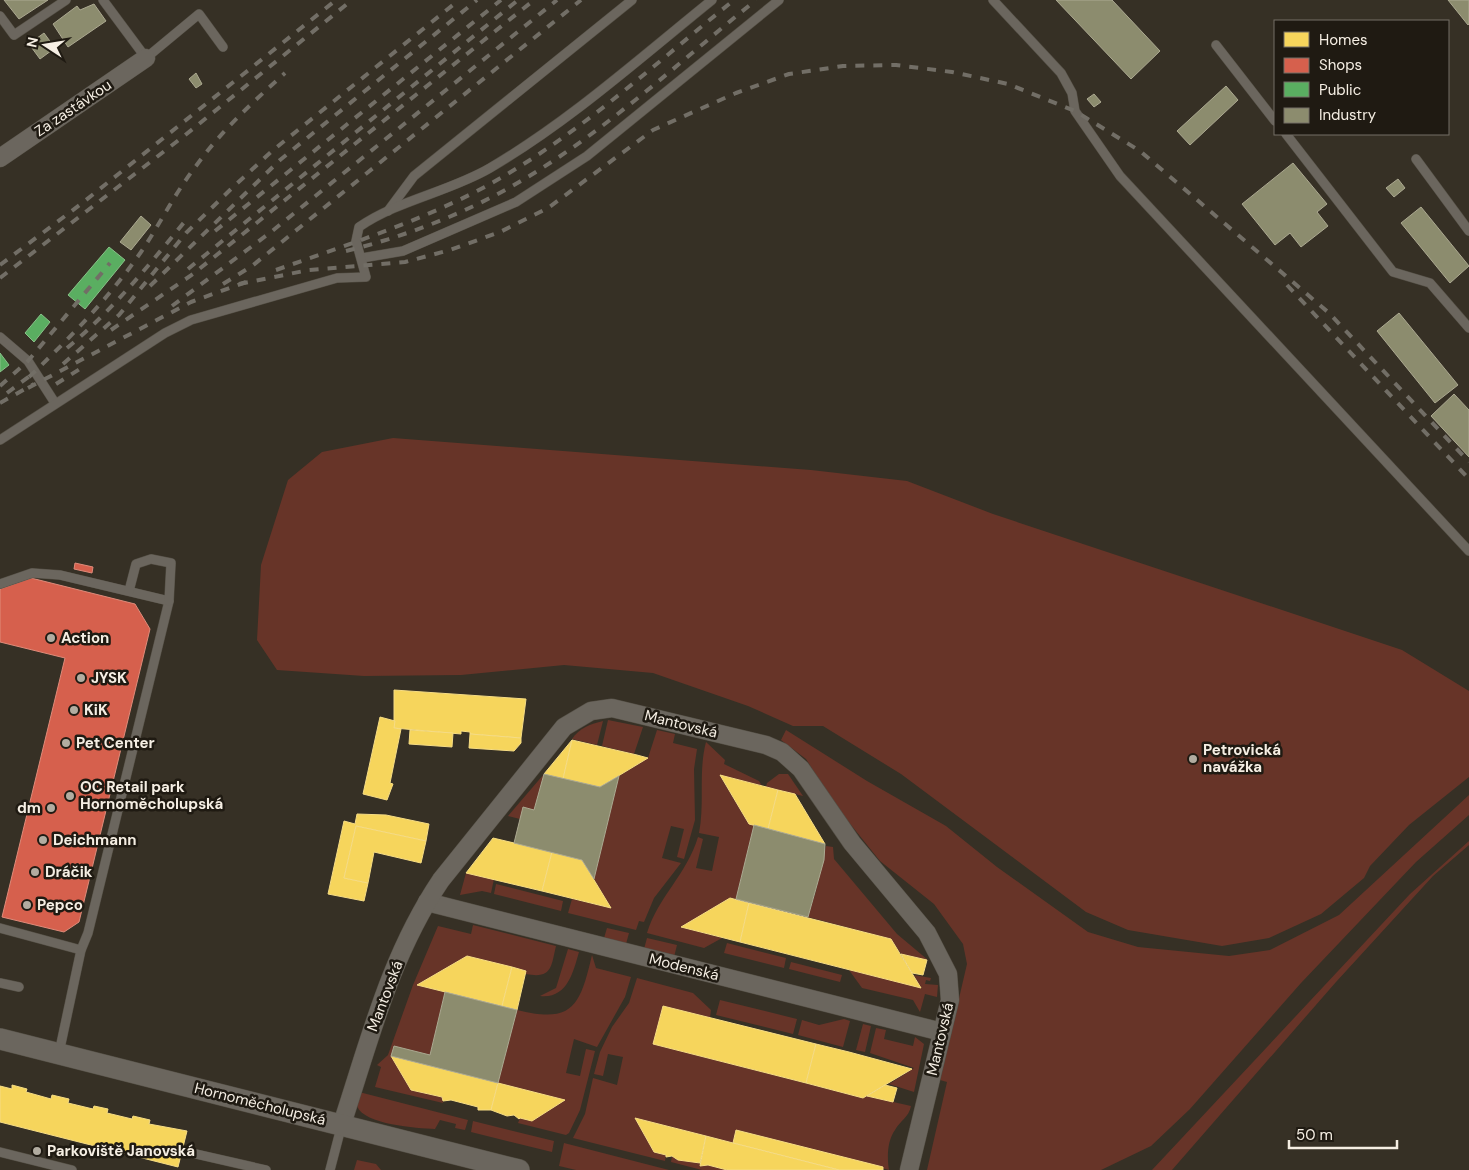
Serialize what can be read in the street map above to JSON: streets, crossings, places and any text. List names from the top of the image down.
{
  "streets": {
    "street": [
      "Za zastávkou",
      "Mantovská",
      "Modenská",
      "Hornoměcholupská"
    ]
  },
  "crossings": [
    ["Mantovská", "Modenská"],
    ["Mantovská", "Hornoměcholupská"]
  ],
  "places": [
    "Action",
    "JYSK",
    "KiK",
    "Pet Center",
    "Petrovická navážka",
    "OC Retail park Hornoměcholupská",
    "dm",
    "Deichmann",
    "Dráčik",
    "Pepco",
    "Parkoviště Janovská"
  ],
  "legend": [
    "Homes",
    "Shops",
    "Public",
    "Industry"
  ],
  "scale_bar": "50 m",
  "north": "left"
}
